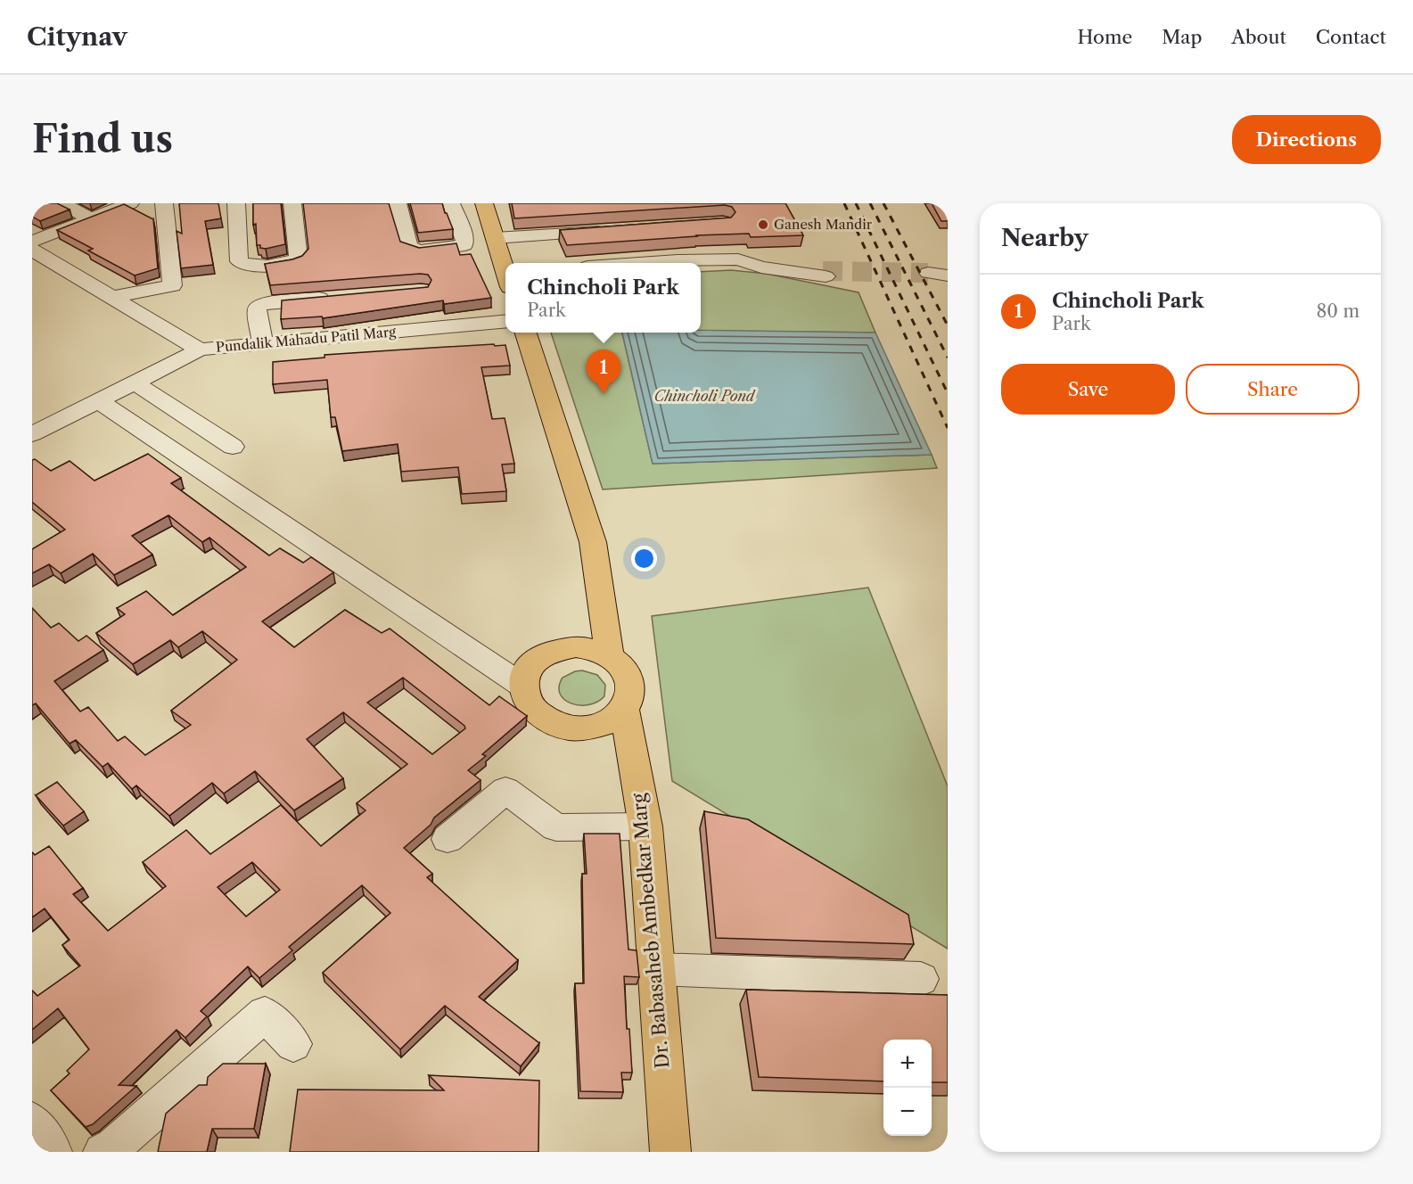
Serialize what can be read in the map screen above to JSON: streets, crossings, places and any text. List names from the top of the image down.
{
  "streets": {
    "main road": ["Dr. Babasaheb Ambedkar Marg"],
    "street": ["Pundalik Mahadu Patil Marg"]
  },
  "water": ["Chincholi Pond"],
  "places": ["Ganesh Mandir"],
  "page": {
    "header": "Citynav",
    "nav": [
      "Home",
      "Map",
      "About",
      "Contact"
    ],
    "buttons": [
      "Directions",
      ["Save", "Share"]
    ],
    "title": "Find us",
    "heading": "Nearby",
    "popup": ["Chincholi Park", "Park"],
    "list": [
      {
        "mark": "1",
        "name": "Chincholi Park",
        "note": "Park",
        "value": "80 m"
      }
    ],
    "pins": "1",
    "map_buttons": ["+", "−"]
  }
}
